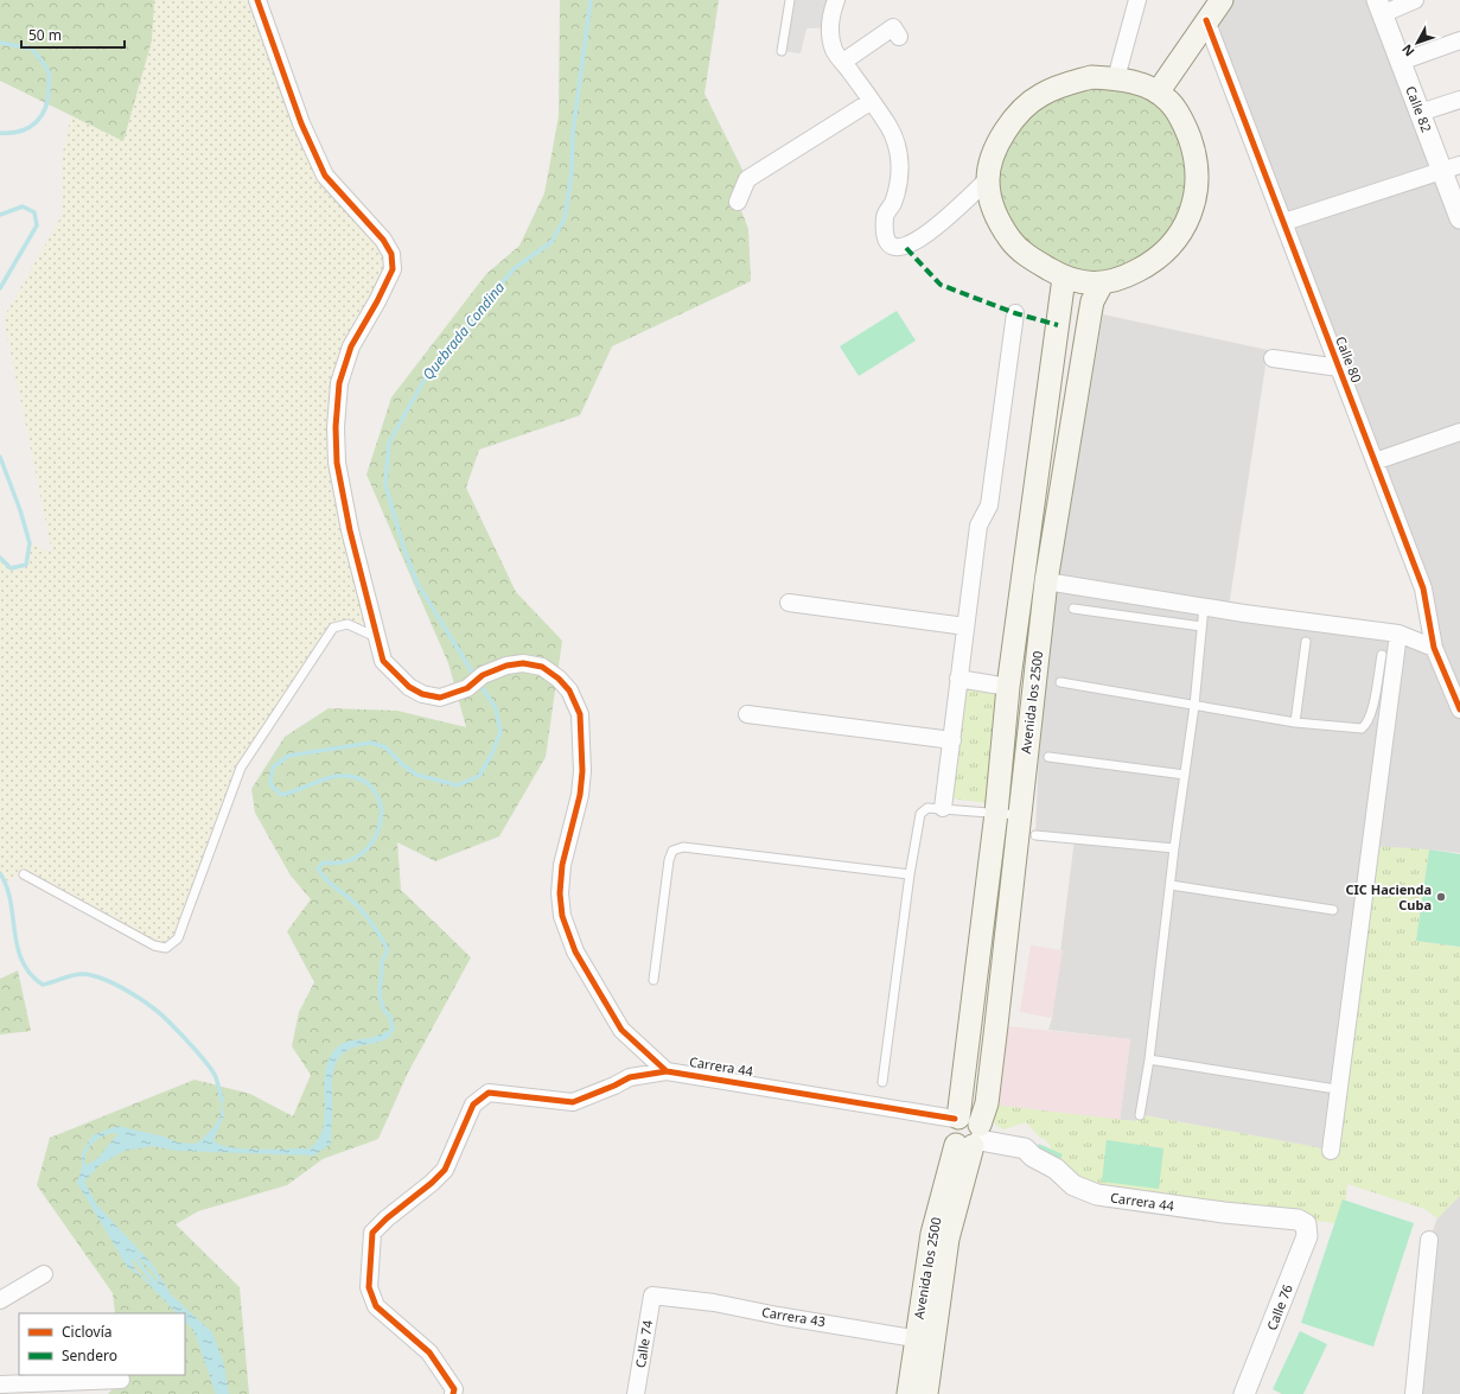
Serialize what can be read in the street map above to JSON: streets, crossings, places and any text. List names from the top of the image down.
{
  "streets": {
    "main road": ["Avenida los 2500"],
    "street": [
      "Calle 82",
      "Calle 80",
      "Carrera 44",
      "Calle 76",
      "Carrera 43",
      "Calle 74"
    ]
  },
  "crossings": [
    ["Avenida los 2500", "Carrera 44"],
    ["Avenida los 2500", "Carrera 43"],
    ["Carrera 44", "Calle 76"],
    ["Carrera 43", "Calle 74"]
  ],
  "water": ["Quebrada Condina"],
  "places": ["CIC Hacienda Cuba"],
  "legend": ["Ciclovía", "Sendero"],
  "scale_bar": "50 m",
  "north": "bottom left"
}
